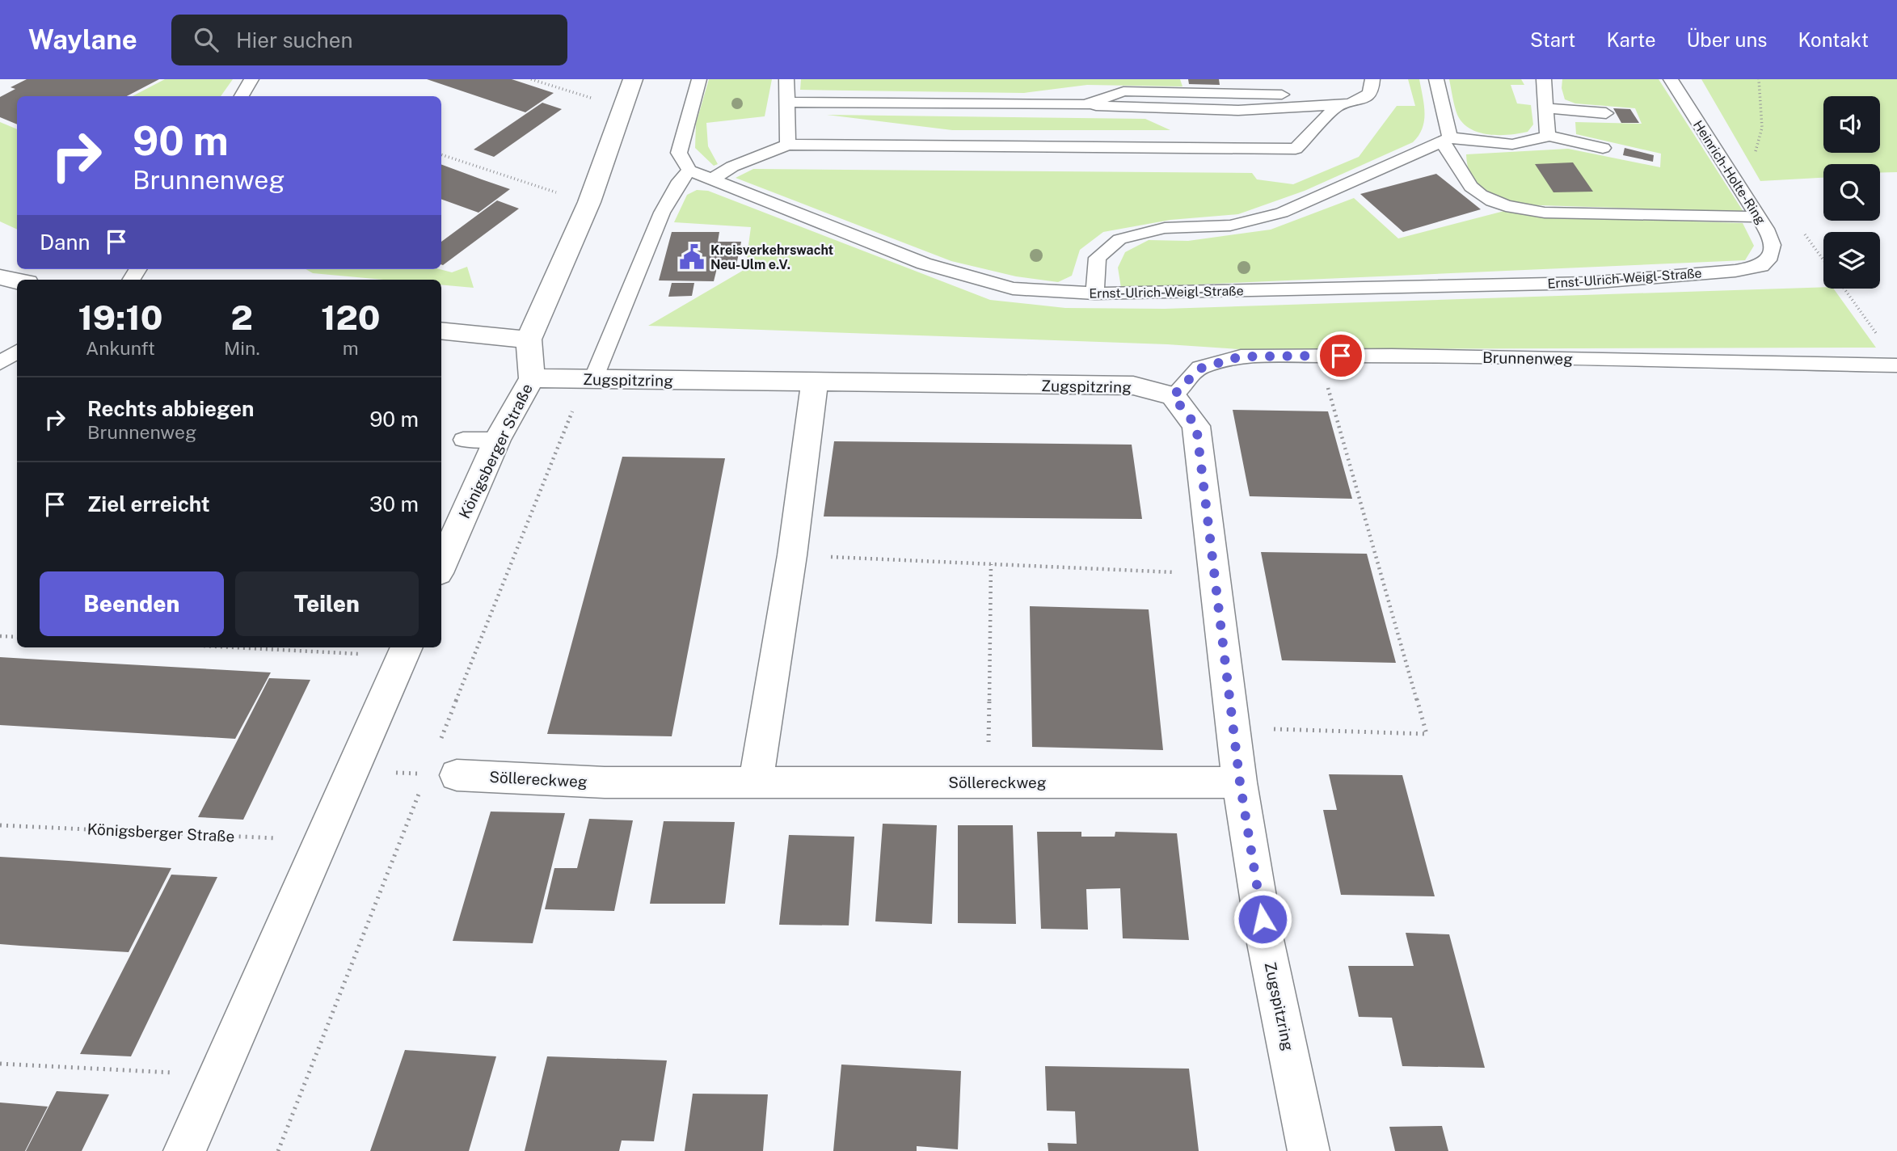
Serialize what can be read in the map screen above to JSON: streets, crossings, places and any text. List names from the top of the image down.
{
  "streets": {
    "street": ["Zugspitzring", "Königsberger Straße", "Söllereckweg"],
    "lane": ["Heinrich-Holte-Ring", "Ernst-Ulrich-Weigl-Straße", "Brunnenweg"]
  },
  "crossings": [
    ["Heinrich-Holte-Ring", "Ernst-Ulrich-Weigl-Straße"],
    ["Brunnenweg", "Zugspitzring"],
    ["Zugspitzring", "Königsberger Straße"],
    ["Zugspitzring", "Söllereckweg"]
  ],
  "places": {
    "public building": ["Kreisverkehrswacht Neu-Ulm e.V."]
  },
  "page": {
    "header": "Waylane",
    "search": "Hier suchen",
    "nav": [
      "Start",
      "Karte",
      "Über uns",
      "Kontakt"
    ],
    "turn": ["90 m", "Brunnenweg"],
    "then": "Dann",
    "eta": [
      "19:10",
      "Ankunft",
      "2",
      "Min.",
      "120",
      "m"
    ],
    "list": [
      {
        "name": "Rechts abbiegen",
        "note": "Brunnenweg",
        "value": "90 m"
      },
      {
        "name": "Ziel erreicht",
        "value": "30 m"
      }
    ],
    "buttons": ["Beenden", "Teilen"]
  }
}
